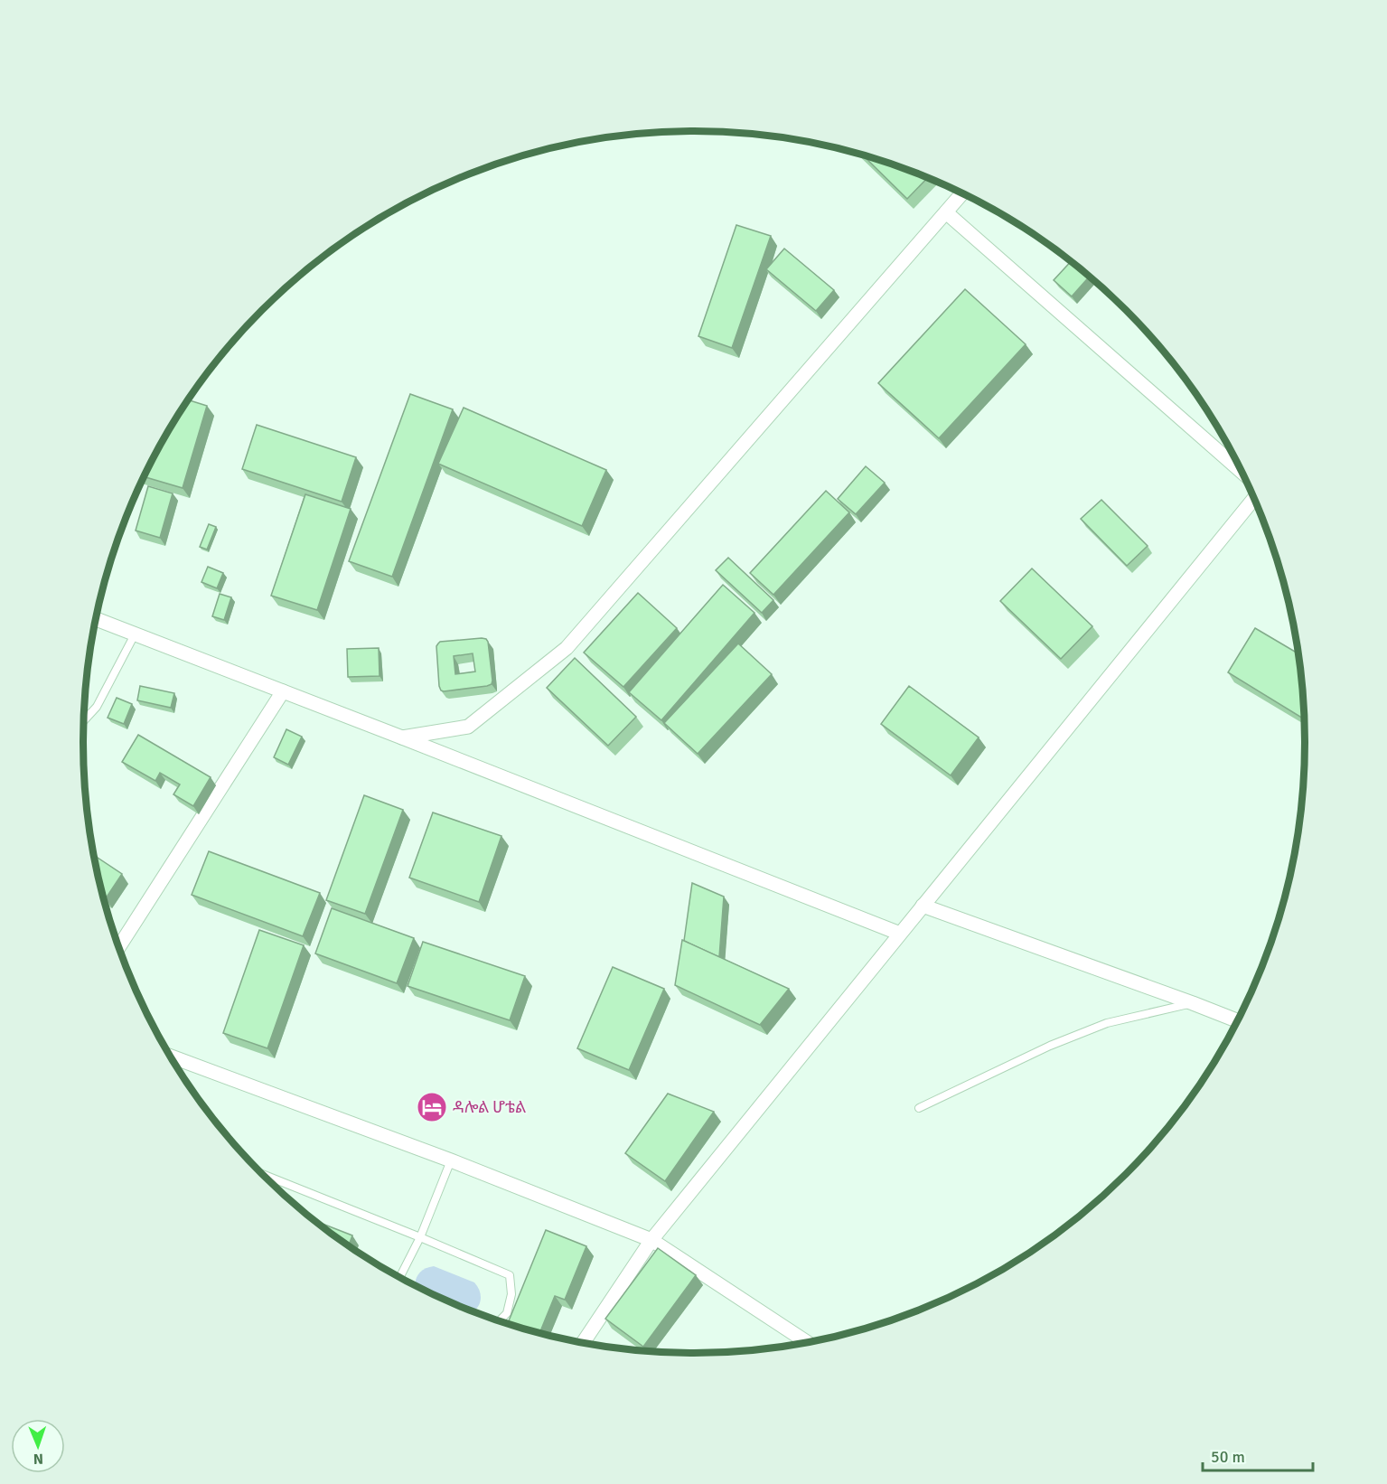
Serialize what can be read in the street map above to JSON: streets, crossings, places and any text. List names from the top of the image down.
{
  "places": {
    "hotel": ["ዳሎል ሆቴል"]
  },
  "scale_bar": "50 m",
  "north": "bottom"
}
